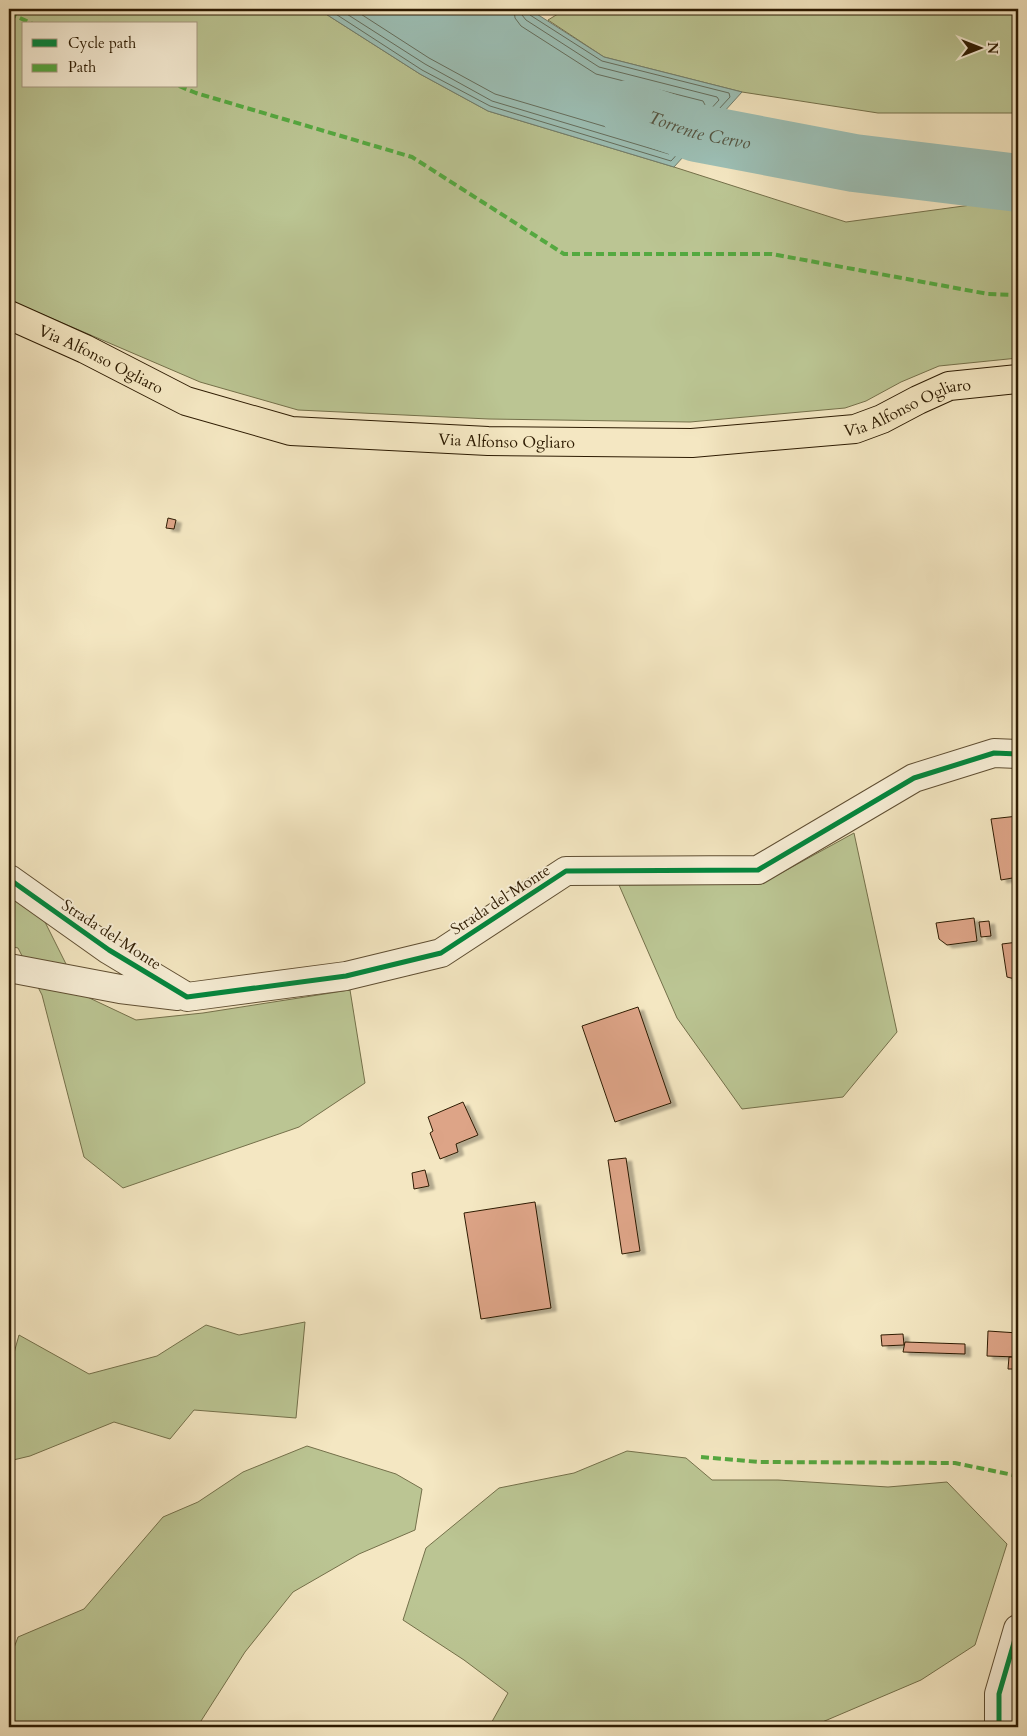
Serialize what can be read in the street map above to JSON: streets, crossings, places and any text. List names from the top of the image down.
{
  "streets": {
    "main road": ["Via Alfonso Ogliaro"],
    "street": ["Strada del Monte"]
  },
  "water": ["Torrente Cervo"],
  "legend": ["Cycle path", "Path"],
  "north": "right"
}
